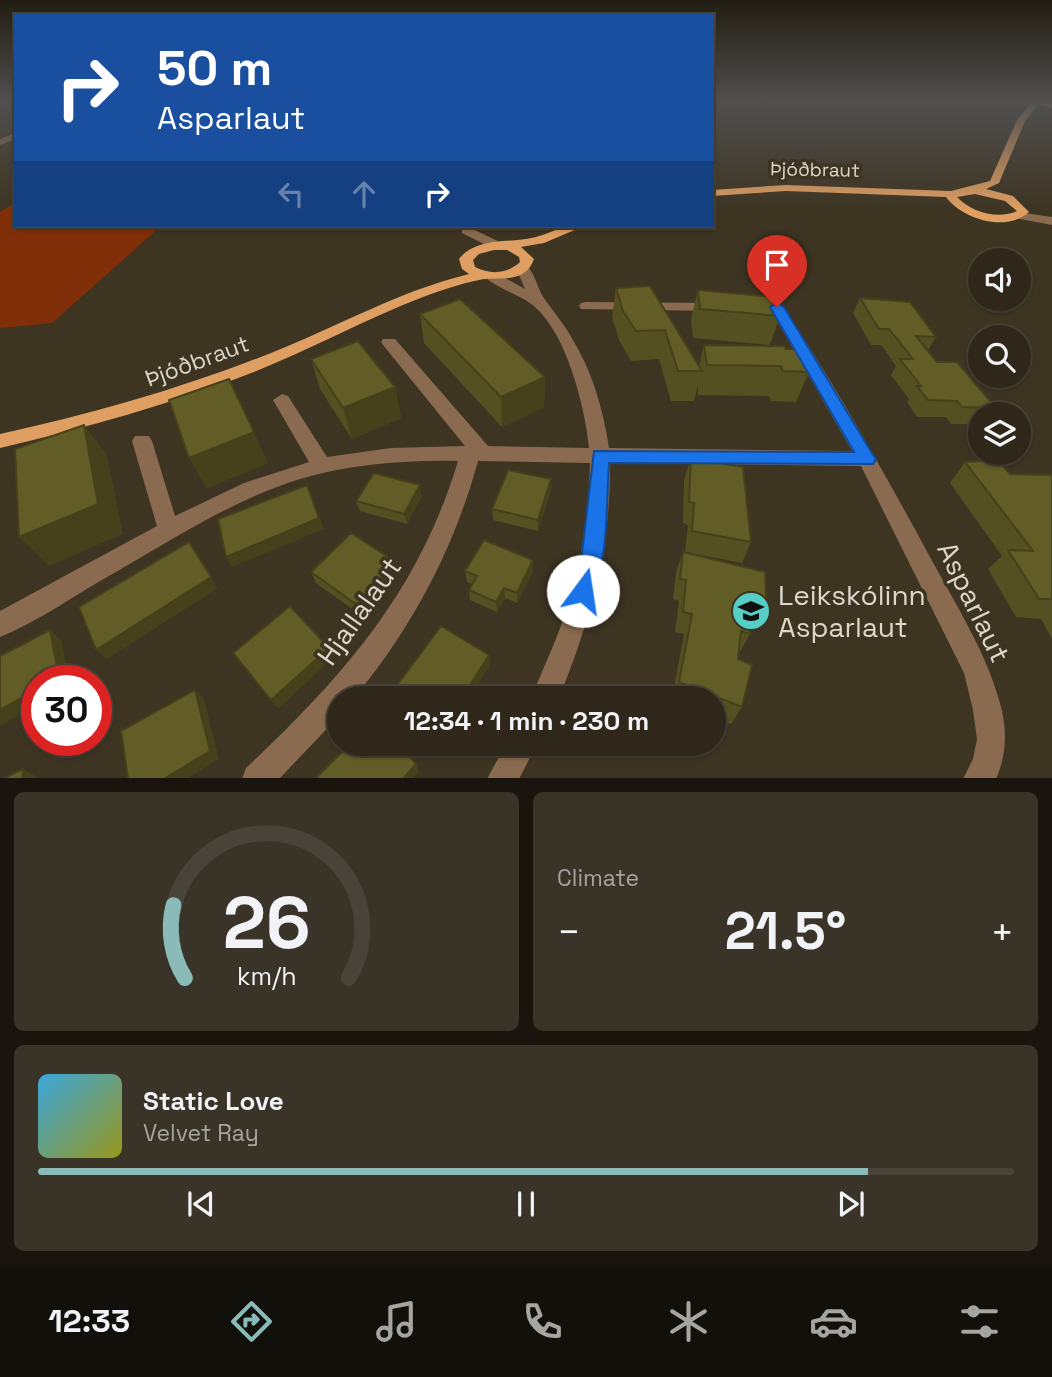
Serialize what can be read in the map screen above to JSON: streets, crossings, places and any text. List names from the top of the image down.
{
  "streets": {
    "main road": ["Þjóðbraut"],
    "street": ["Asparlaut", "Hjallalaut"]
  },
  "places": {
    "school or university": ["Leikskólinn Asparlaut"]
  },
  "page": {
    "turn": ["50 m", "Asparlaut"],
    "limit": "30",
    "trip": "12:34 · 1 min · 230 m",
    "tile": "Climate",
    "heat": ["−", "21.5°", "+"],
    "song": ["Static Love", "Velvet Ray"],
    "tabs": "12:33",
    "gauge": ["26", "km/h"]
  }
}
